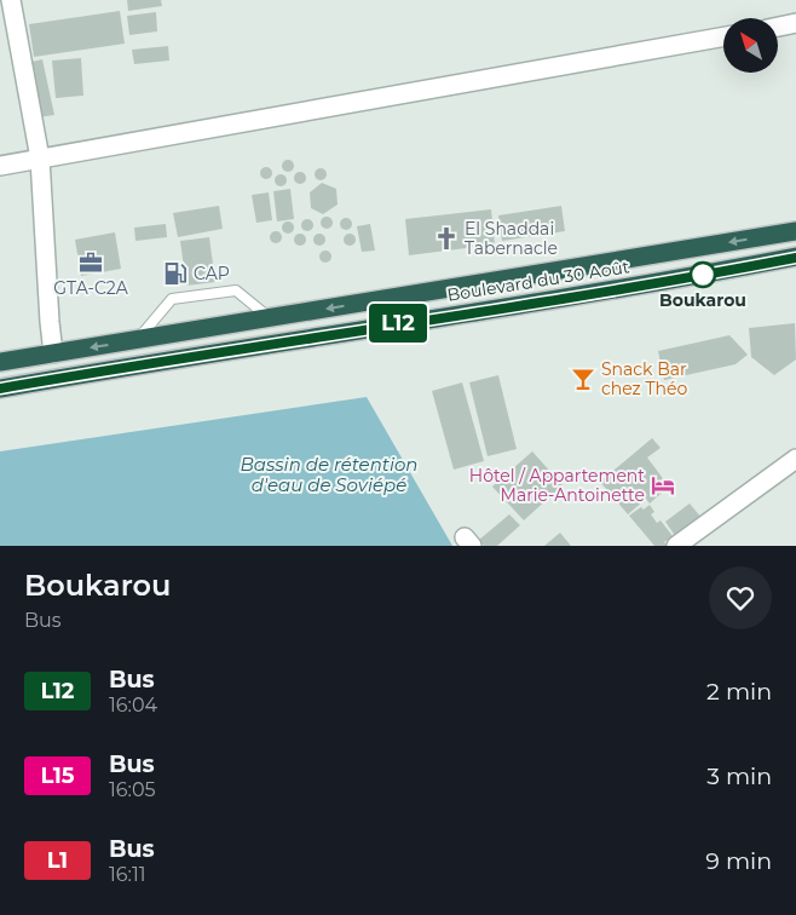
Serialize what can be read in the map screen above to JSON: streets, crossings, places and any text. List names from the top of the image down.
{
  "streets": {
    "highway": ["Boulevard du 30 Août"]
  },
  "water": ["Bassin de rétention d'eau de Soviépé"],
  "places": {
    "church": ["El Shaddai Tabernacle"],
    "office": ["GTA-C2A"],
    "fuel station": ["CAP"],
    "other": ["Boukarou"],
    "bar": ["Snack Bar chez Théo"],
    "hotel": ["Hôtel / Appartement Marie-Antoinette"]
  },
  "lines": ["bus line L12"],
  "north": "top left",
  "page": {
    "on_map": "L12",
    "heading": ["Boukarou", "Bus"],
    "list": [
      {
        "mark": "L12",
        "name": "Bus",
        "note": "16:04",
        "value": "2 min"
      },
      {
        "mark": "L15",
        "name": "Bus",
        "note": "16:05",
        "value": "3 min"
      },
      {
        "mark": "L1",
        "name": "Bus",
        "note": "16:11",
        "value": "9 min"
      }
    ]
  }
}
